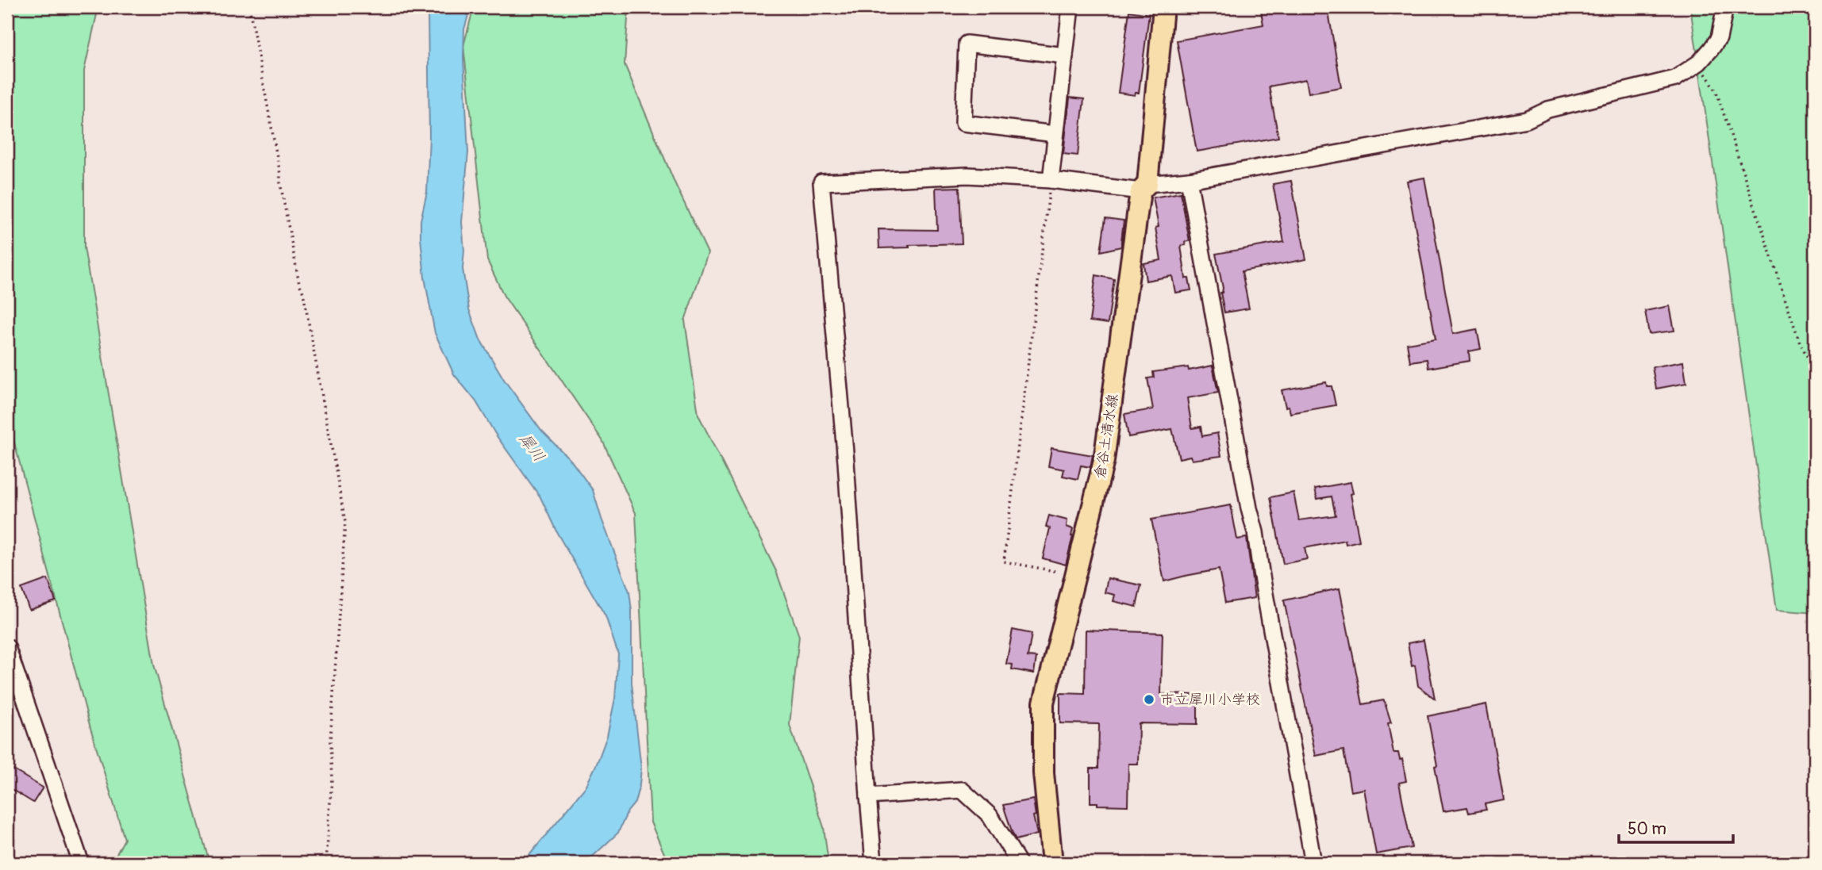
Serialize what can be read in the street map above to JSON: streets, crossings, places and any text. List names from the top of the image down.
{
  "streets": {
    "main road": ["倉谷土清水線"]
  },
  "water": ["犀川"],
  "places": ["市立犀川小学校"],
  "scale_bar": "50 m"
}
